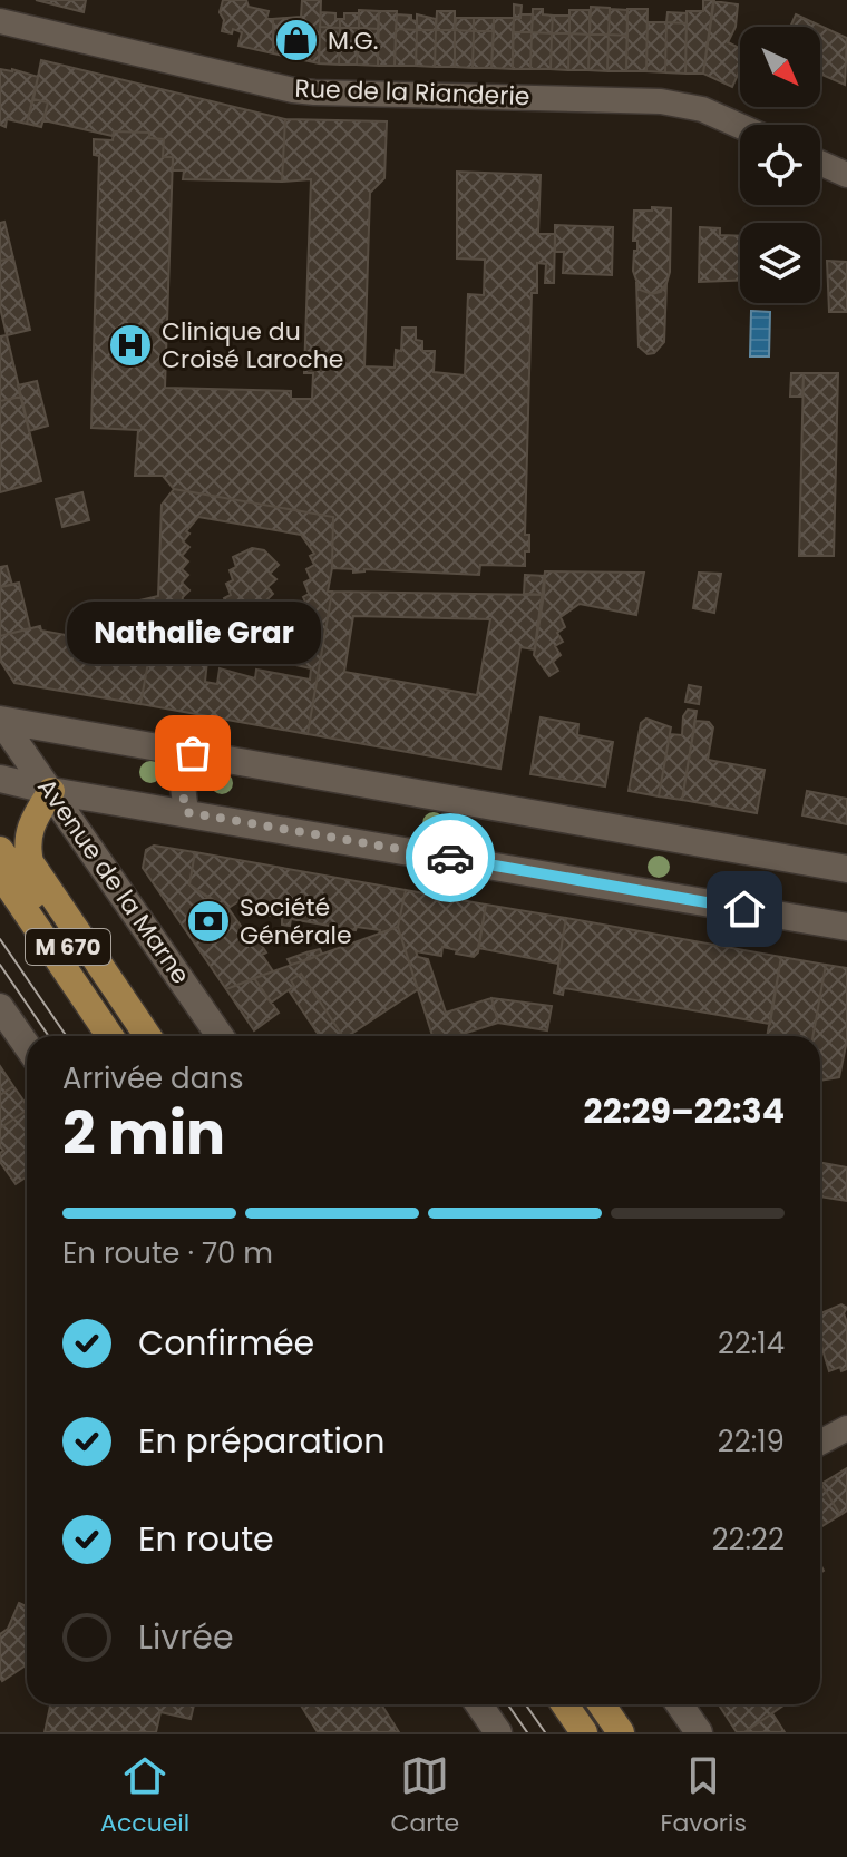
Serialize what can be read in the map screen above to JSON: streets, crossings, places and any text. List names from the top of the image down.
{
  "streets": {
    "main road": ["Avenue de la Marne", "M 670"],
    "street": ["Rue de la Rianderie"]
  },
  "places": {
    "shop": ["M.G."],
    "hospital": ["Clinique du Croisé Laroche"],
    "other": ["Nathalie Grar"],
    "bank": ["Société Générale"]
  },
  "north": "bottom right",
  "page": {
    "bubble": "Nathalie Grar",
    "heading": ["2 min", "Arrivée dans", "22:29–22:34"],
    "bar": "En route · 70 m",
    "list": [
      ["Confirmée", "22:14"],
      ["En préparation", "22:19"],
      ["En route", "22:22"],
      "Livrée"
    ],
    "tabs": ["Accueil", "Carte", "Favoris"]
  }
}
